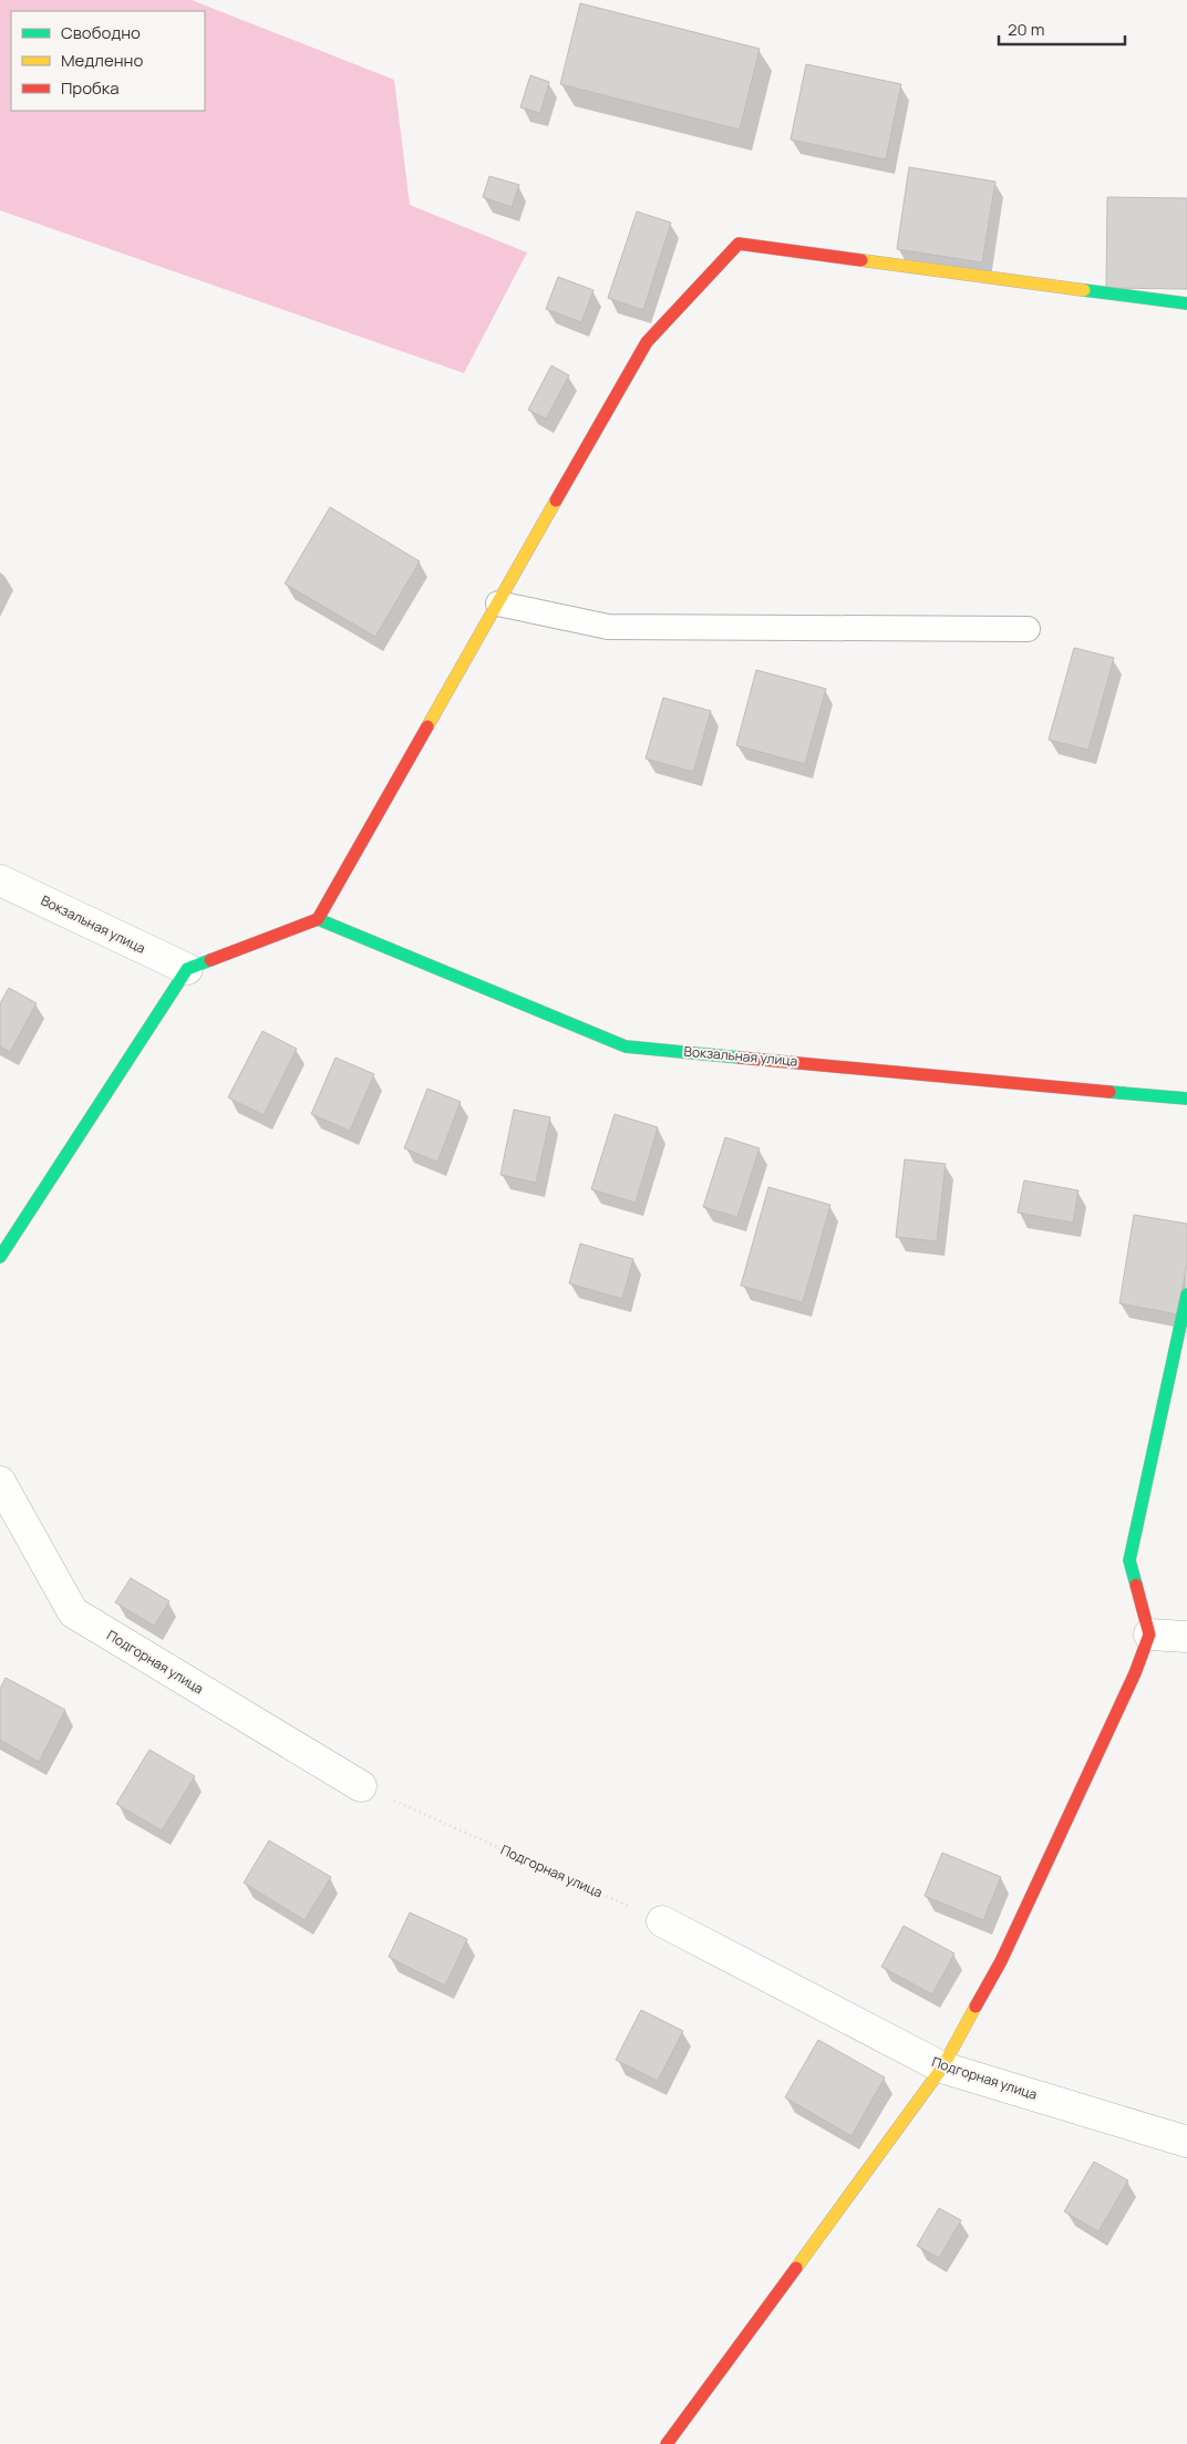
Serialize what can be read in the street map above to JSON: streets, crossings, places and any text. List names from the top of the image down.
{
  "streets": {
    "street": ["Вокзальная улица", "Подгорная улица"]
  },
  "legend": ["Свободно", "Медленно", "Пробка"],
  "scale_bar": "20 m"
}
